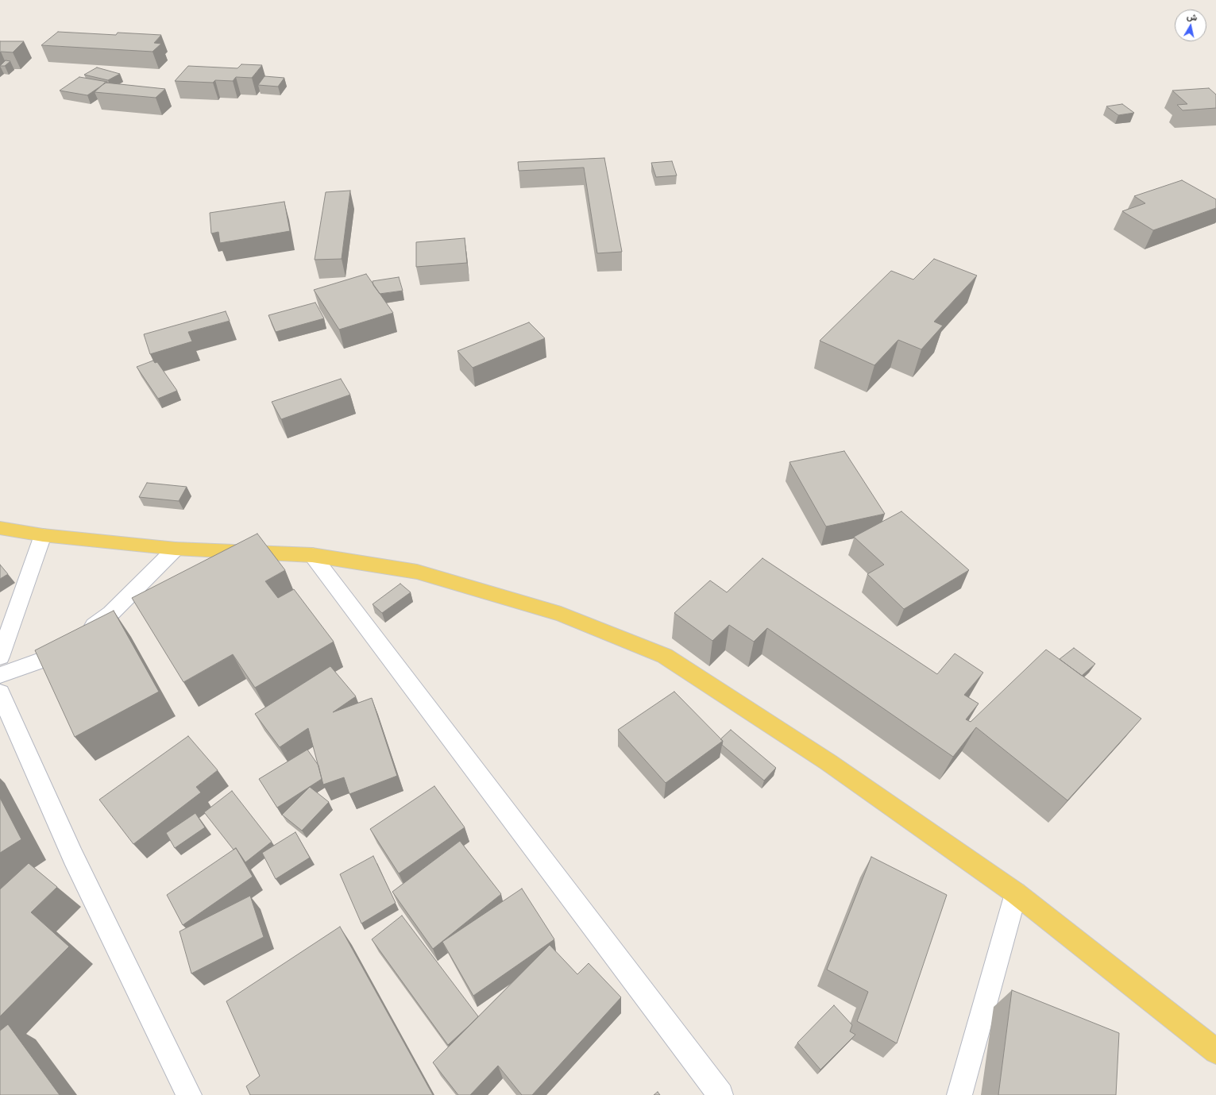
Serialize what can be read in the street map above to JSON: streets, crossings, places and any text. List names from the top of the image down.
{
  "north": "top"
}
